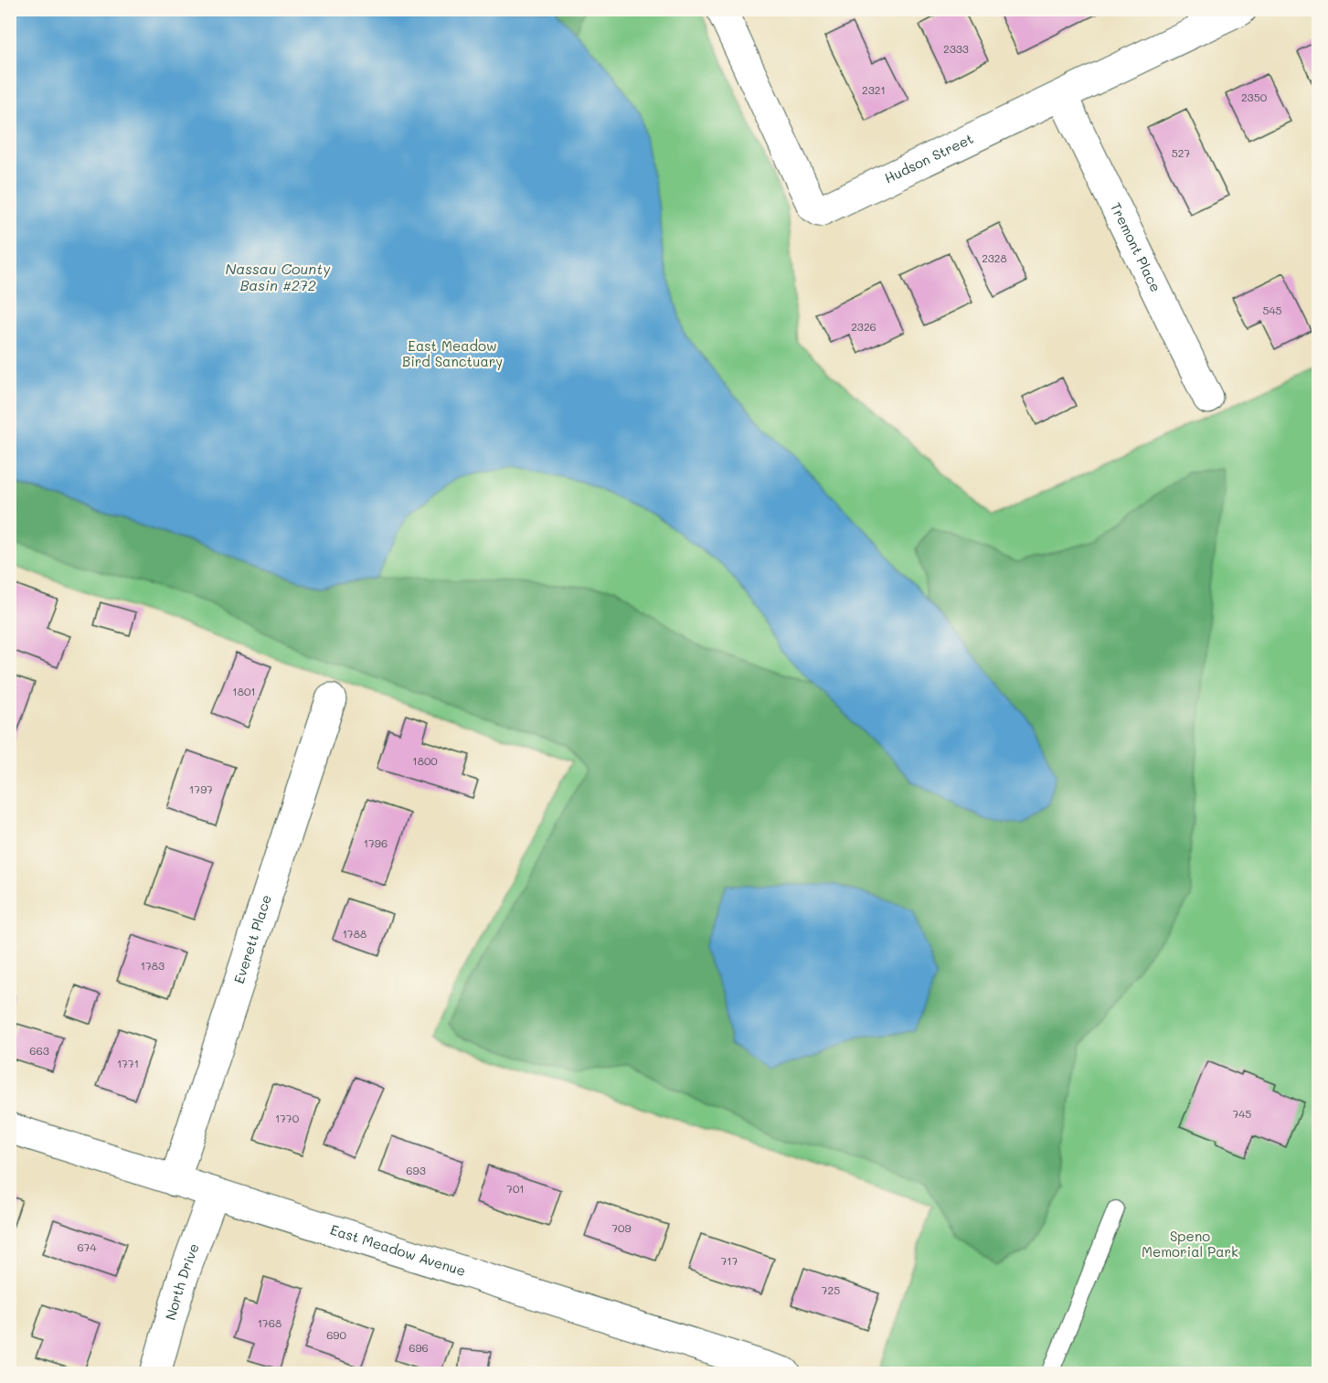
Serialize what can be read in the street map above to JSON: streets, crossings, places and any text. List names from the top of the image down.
{
  "streets": {
    "street": [
      "Hudson Street",
      "Tremont Place",
      "Everett Place",
      "East Meadow Avenue",
      "North Drive"
    ]
  },
  "crossings": [
    ["Hudson Street", "Tremont Place"],
    ["Everett Place", "East Meadow Avenue"],
    ["East Meadow Avenue", "North Drive"]
  ],
  "water": ["Nassau County Basin #272"],
  "parks": ["East Meadow Bird Sanctuary", "Speno Memorial Park"],
  "house_numbers": [
    "2333",
    "2321",
    "2350",
    "527",
    "2328",
    "545",
    "2326",
    "1801",
    "1800",
    "1797",
    "1796",
    "1788",
    "1783",
    "663",
    "1771",
    "745",
    "1770",
    "693",
    "701",
    "709",
    "674",
    "717",
    "725",
    "1768",
    "690",
    "696"
  ]
}
